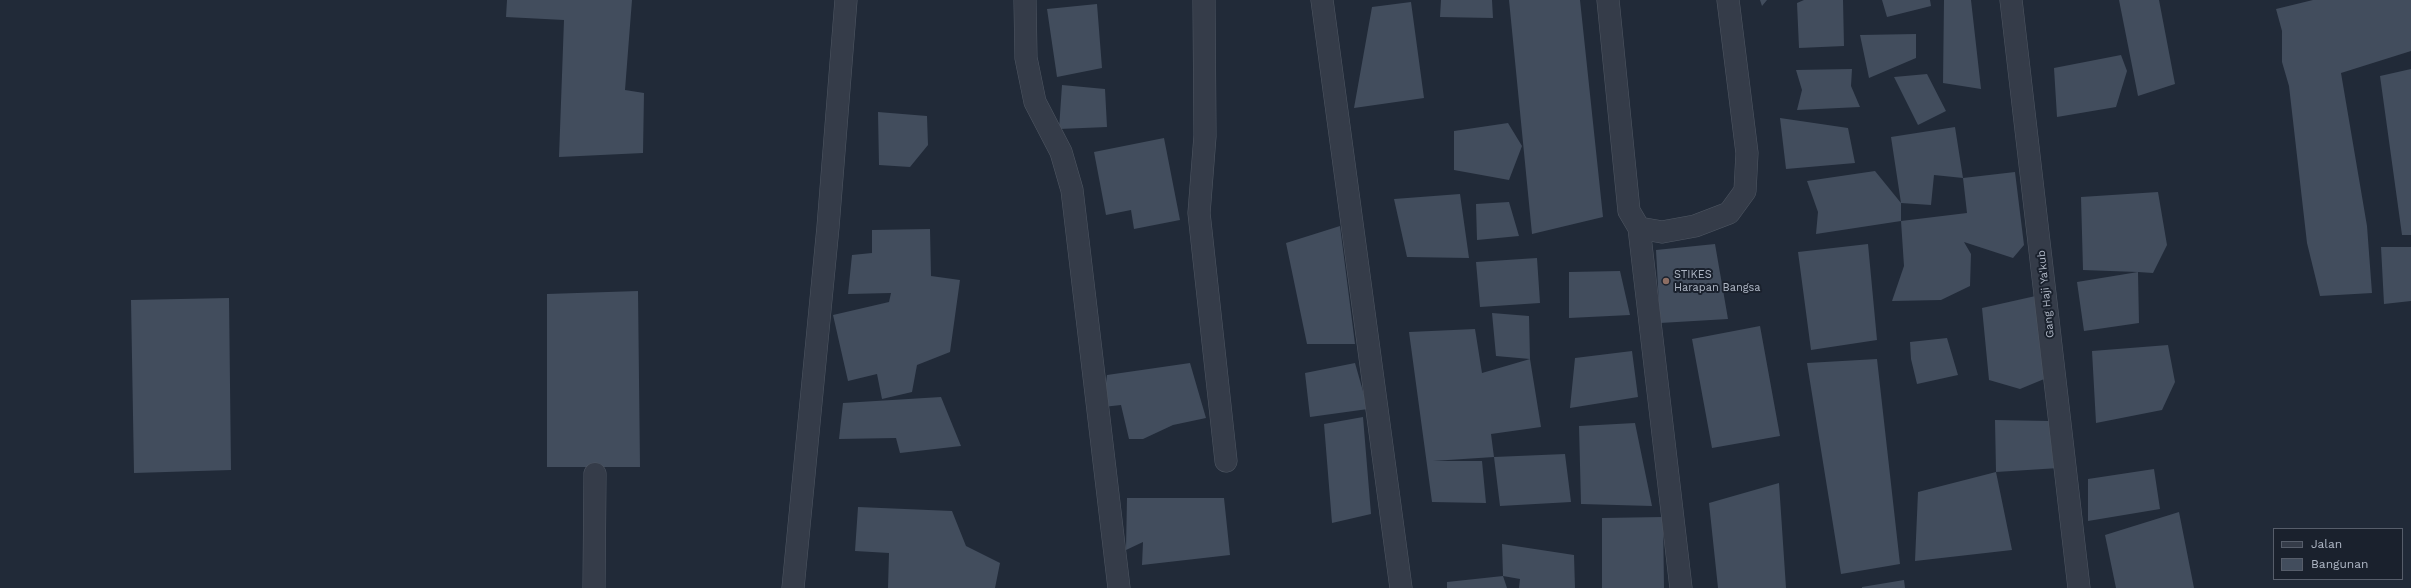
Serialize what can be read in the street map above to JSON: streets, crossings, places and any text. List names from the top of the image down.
{
  "streets": {
    "street": ["Gang Haji Ya'kub"]
  },
  "places": ["STIKES Harapan Bangsa"],
  "legend": ["Jalan", "Bangunan"]
}
